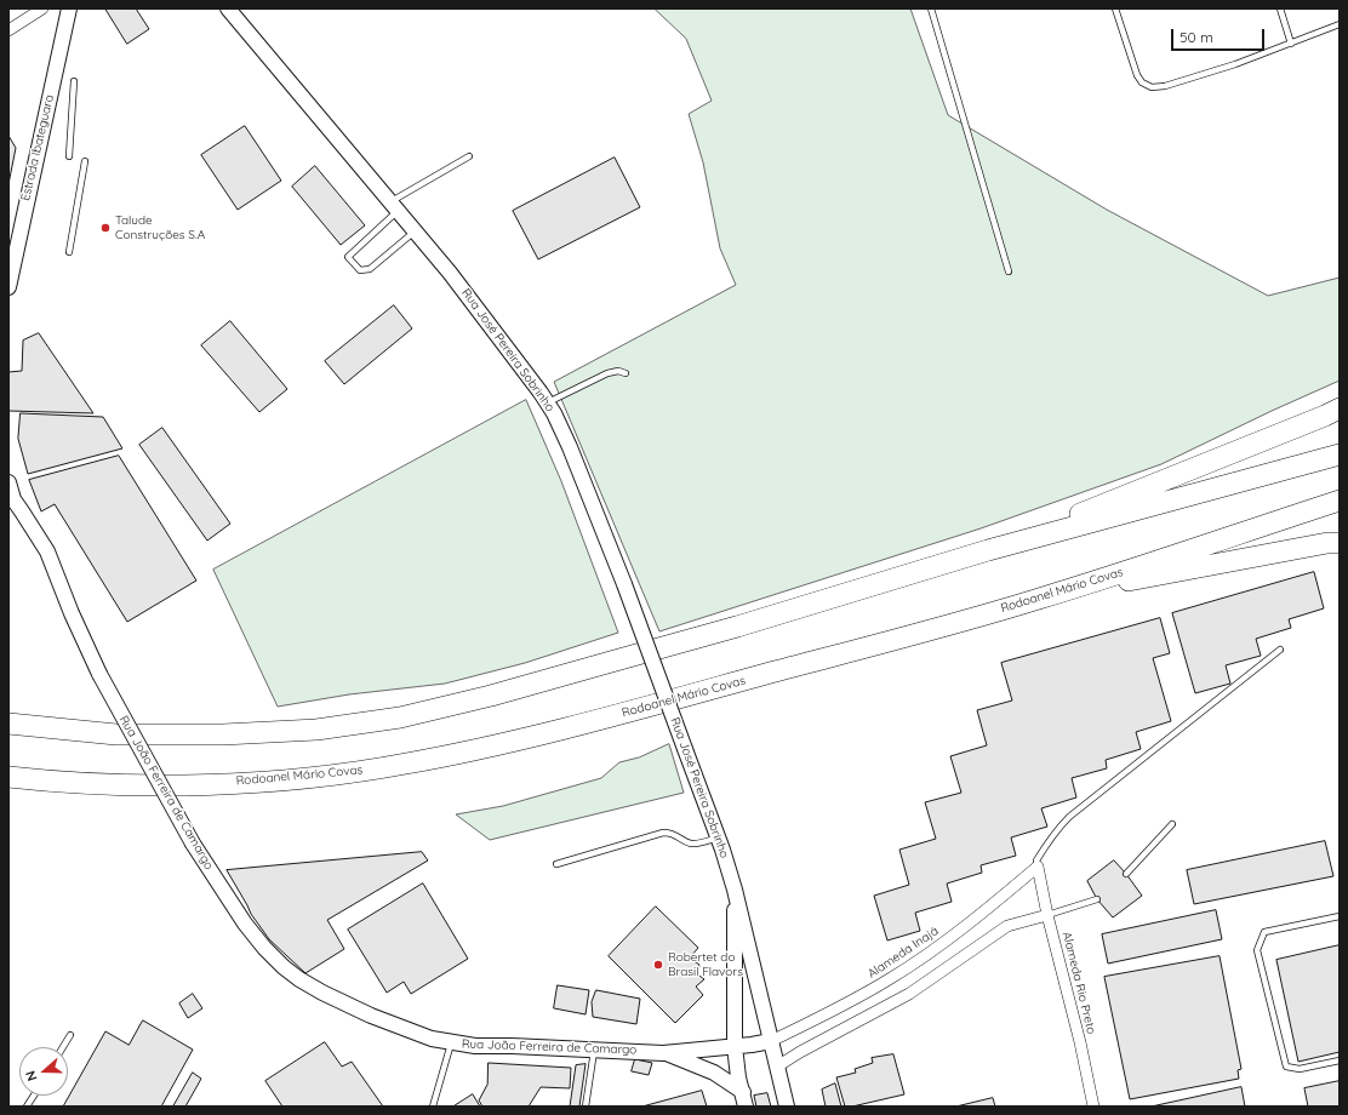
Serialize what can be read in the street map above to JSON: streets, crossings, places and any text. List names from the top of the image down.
{
  "streets": {
    "highway": ["Rodoanel Mário Covas"],
    "street": [
      "Estrada Ibateguara",
      "Rua José Pereira Sobrinho",
      "Rua João Ferreira de Camargo",
      "Alameda Inajá",
      "Alameda Rio Preto"
    ]
  },
  "crossings": [
    ["Rua José Pereira Sobrinho", "Rua João Ferreira de Camargo"],
    ["Rua José Pereira Sobrinho", "Alameda Inajá"],
    ["Rua João Ferreira de Camargo", "Alameda Inajá"],
    ["Alameda Inajá", "Alameda Rio Preto"]
  ],
  "places": ["Talude Construções S.A", "Robertet do Brasil Flavors"],
  "scale_bar": "50 m",
  "north": "left"
}
